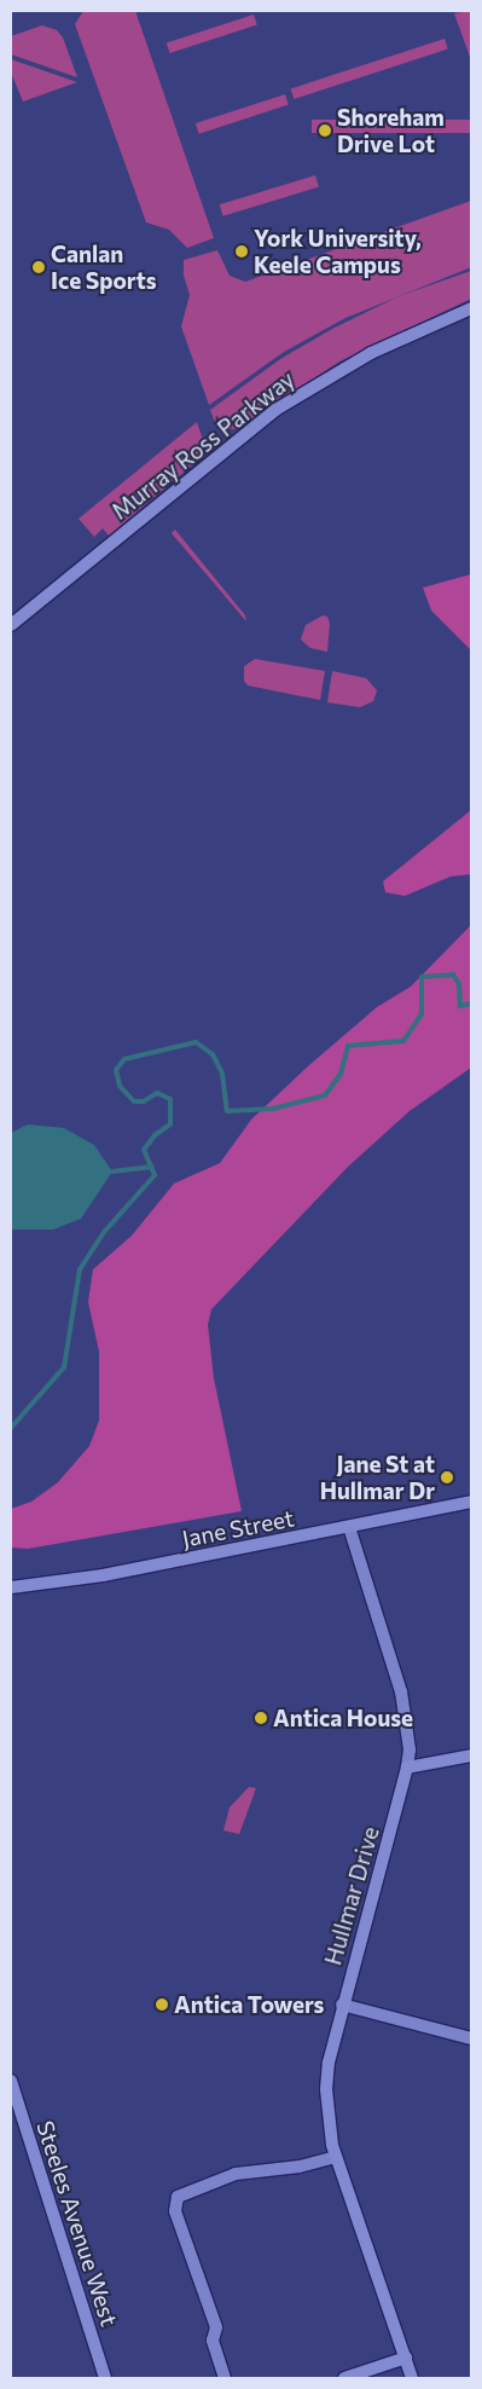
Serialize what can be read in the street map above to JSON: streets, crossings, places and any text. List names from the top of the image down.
{
  "streets": {
    "street": [
      "Murray Ross Parkway",
      "Jane Street",
      "Hullmar Drive",
      "Steeles Avenue West"
    ]
  },
  "crossings": [
    ["Jane Street", "Hullmar Drive"]
  ],
  "places": [
    "Shoreham Drive Lot",
    "York University, Keele Campus",
    "Canlan Ice Sports",
    "Jane St at Hullmar Dr",
    "Antica House",
    "Antica Towers"
  ]
}
